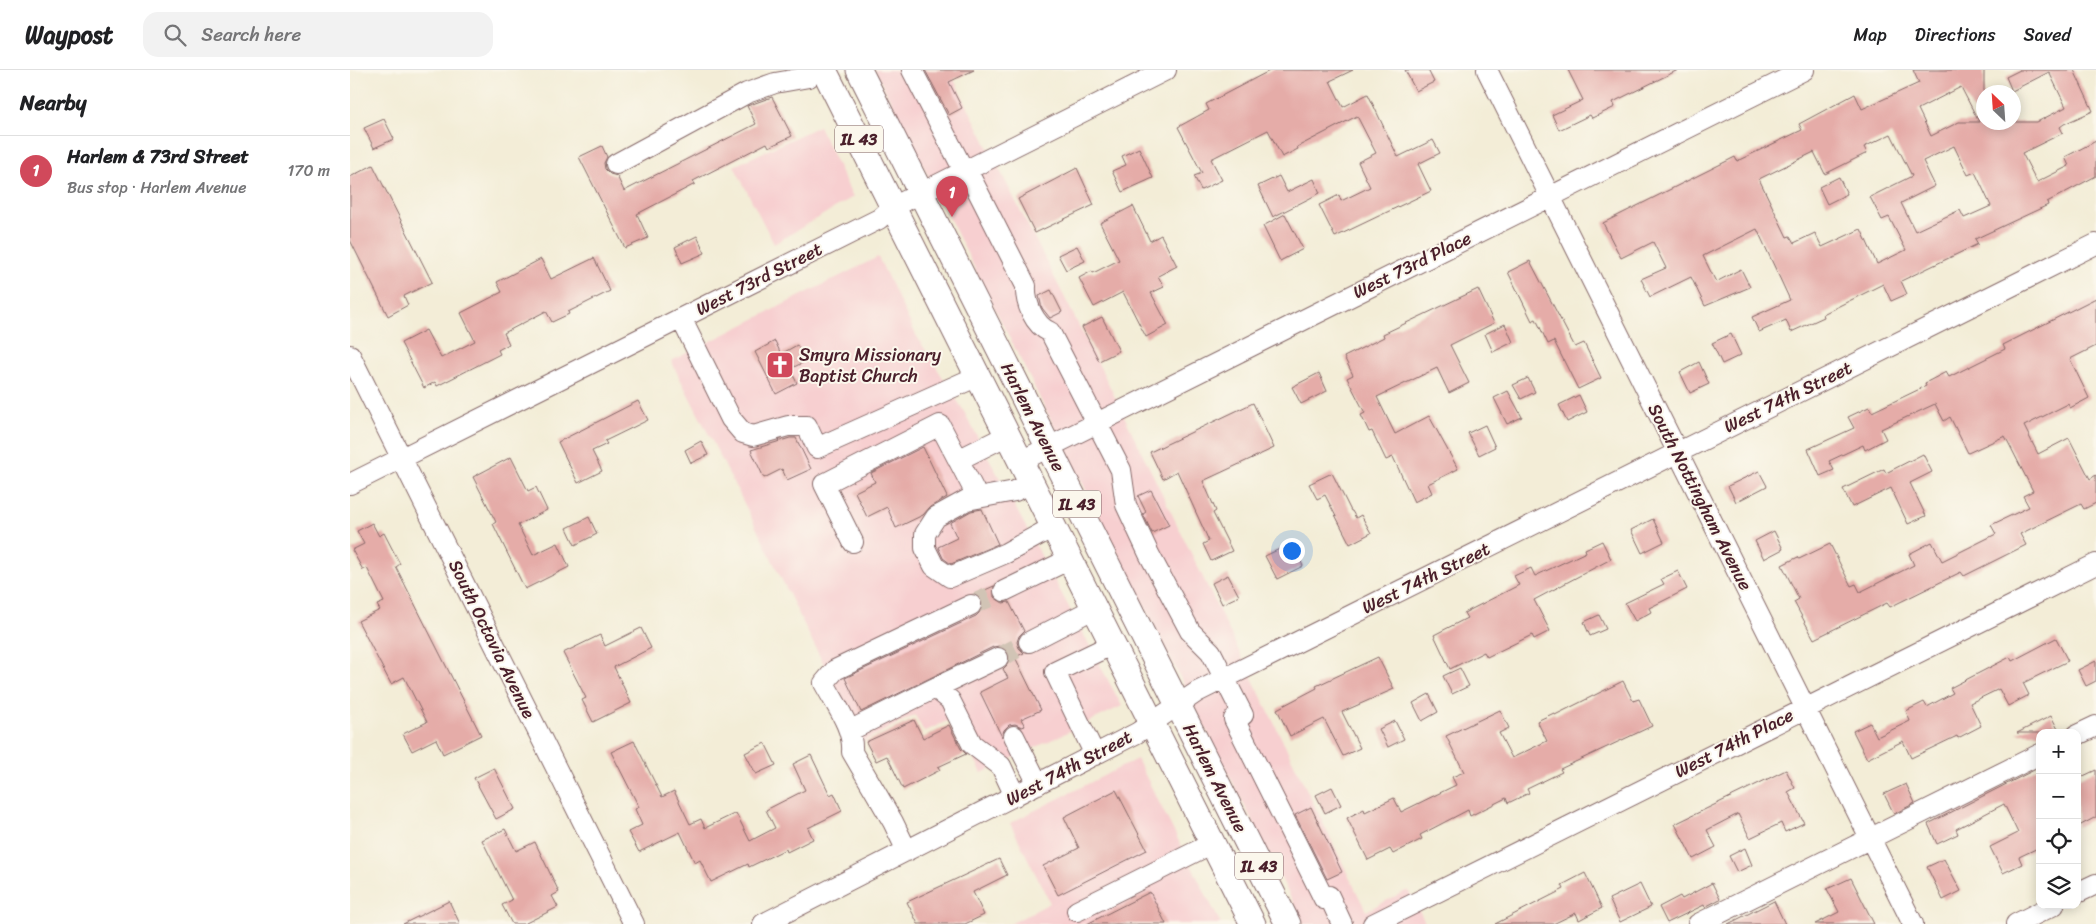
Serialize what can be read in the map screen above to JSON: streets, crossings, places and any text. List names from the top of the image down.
{
  "streets": {
    "main road": ["IL 43", "Harlem Avenue"],
    "street": [
      "West 73rd Place",
      "West 73rd Street",
      "West 74th Street",
      "South Nottingham Avenue",
      "South Octavia Avenue",
      "West 74th Place"
    ]
  },
  "crossings": [
    ["West 73rd Place", "Harlem Avenue"],
    ["West 73rd Place", "South Nottingham Avenue"],
    ["West 73rd Street", "Harlem Avenue"],
    ["West 73rd Street", "South Octavia Avenue"],
    ["West 74th Street", "Harlem Avenue"],
    ["West 74th Street", "South Nottingham Avenue"],
    ["South Nottingham Avenue", "West 74th Place"]
  ],
  "places": {
    "church": ["Smyra Missionary Baptist Church"]
  },
  "north": "top left",
  "page": {
    "header": "Waypost",
    "search": "Search here",
    "nav": ["Map", "Directions", "Saved"],
    "heading": "Nearby",
    "list": [
      {
        "mark": "1",
        "name": "Harlem & 73rd Street",
        "note": "Bus stop · Harlem Avenue",
        "value": "170 m"
      }
    ],
    "pins": "1",
    "map_buttons": ["+", "−"]
  }
}
